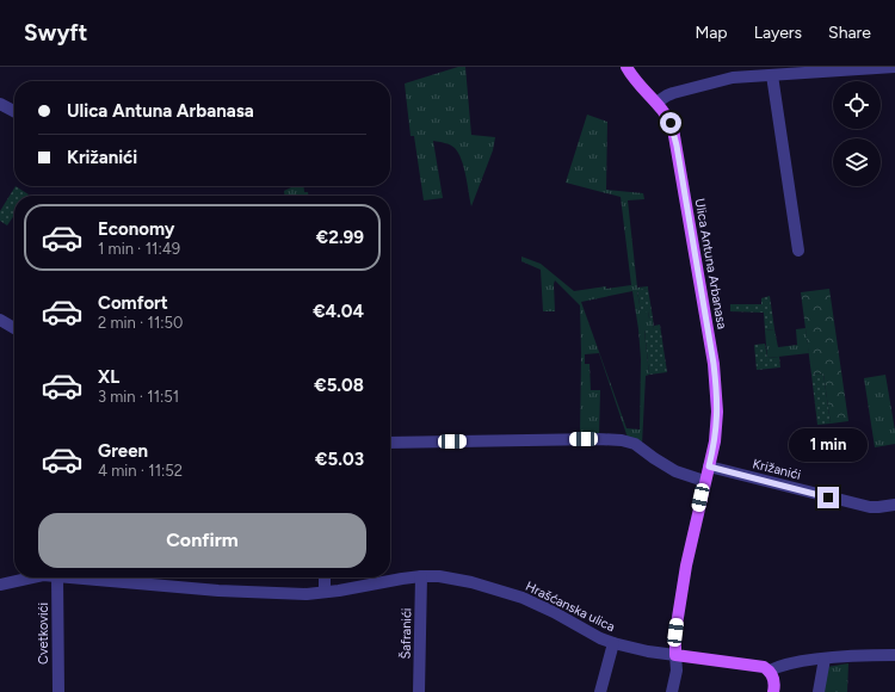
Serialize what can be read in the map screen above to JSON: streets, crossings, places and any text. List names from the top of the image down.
{
  "streets": {
    "main road": ["Ulica Antuna Arbanasa"],
    "street": [
      "Križanići",
      "Hrašćanska ulica",
      "Cvetkovići",
      "Šafranići"
    ]
  },
  "crossings": [
    ["Ulica Antuna Arbanasa", "Križanići"],
    ["Ulica Antuna Arbanasa", "Hrašćanska ulica"],
    ["Hrašćanska ulica", "Šafranići"]
  ],
  "page": {
    "header": "Swyft",
    "nav": ["Map", "Layers", "Share"],
    "banner": ["Ulica Antuna Arbanasa", "Križanići"],
    "list": [
      {
        "name": "Economy",
        "note": "1 min · 11:49",
        "value": "€2.99"
      },
      {
        "name": "Comfort",
        "note": "2 min · 11:50",
        "value": "€4.04"
      },
      {
        "name": "XL",
        "note": "3 min · 11:51",
        "value": "€5.08"
      },
      {
        "name": "Green",
        "note": "4 min · 11:52",
        "value": "€5.03"
      }
    ],
    "bubble": "1 min",
    "buttons": "Confirm"
  }
}
